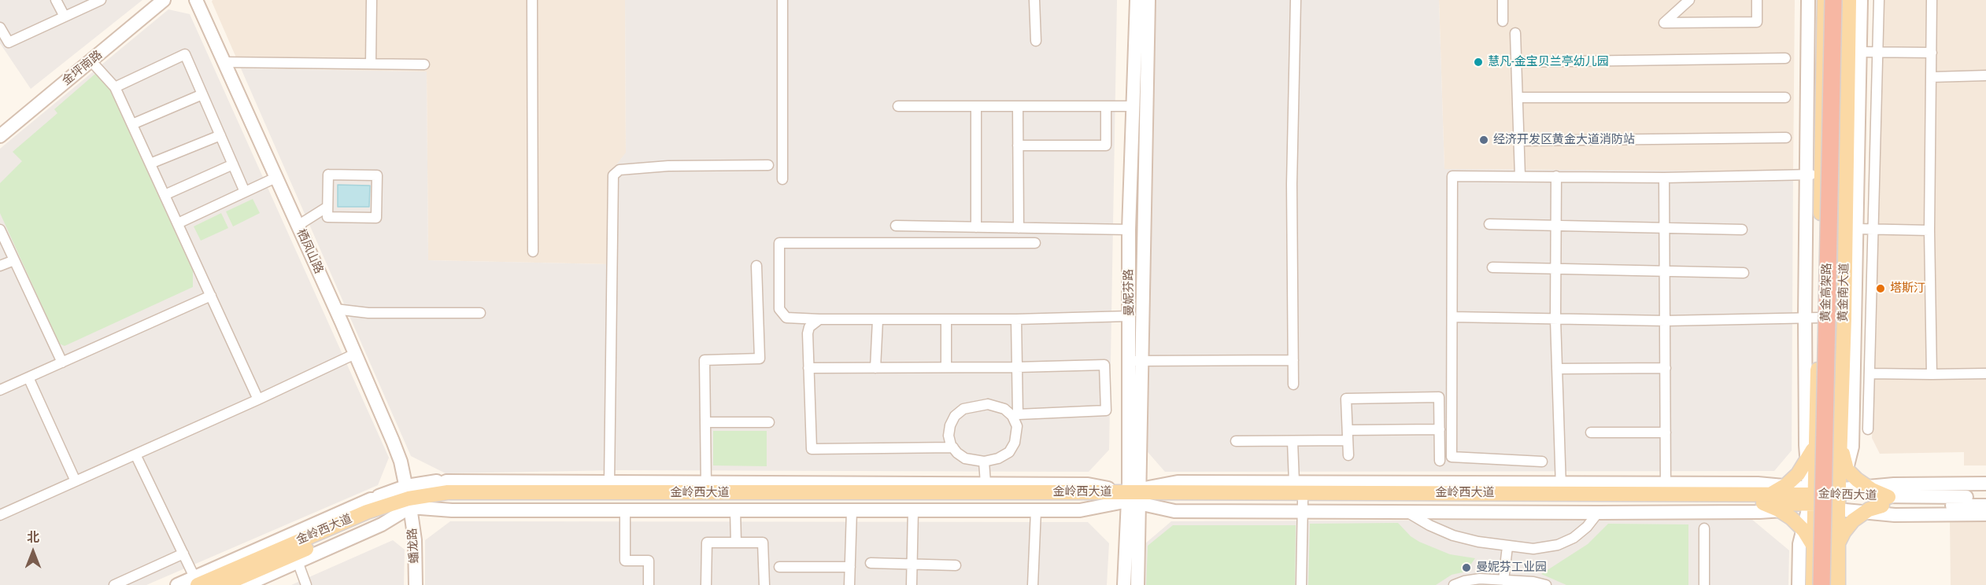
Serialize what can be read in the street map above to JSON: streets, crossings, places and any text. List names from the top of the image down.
{
  "streets": {
    "highway": ["黄金高架路"],
    "main road": ["黄金南大道", "金岭西大道"],
    "street": [
      "金坪南路",
      "栖凤山路",
      "曼妮芬路",
      "蟠龙路"
    ]
  },
  "crossings": [
    ["栖凤山路", "金岭西大道"],
    ["栖凤山路", "蟠龙路"],
    ["曼妮芬路", "金岭西大道"],
    ["黄金南大道", "金岭西大道"],
    ["金岭西大道", "蟠龙路"]
  ],
  "places": [
    "慧凡-金宝贝兰亭幼儿园",
    "经济开发区黄金大道消防站",
    "塔斯汀",
    "曼妮芬工业园"
  ],
  "north": "top"
}
